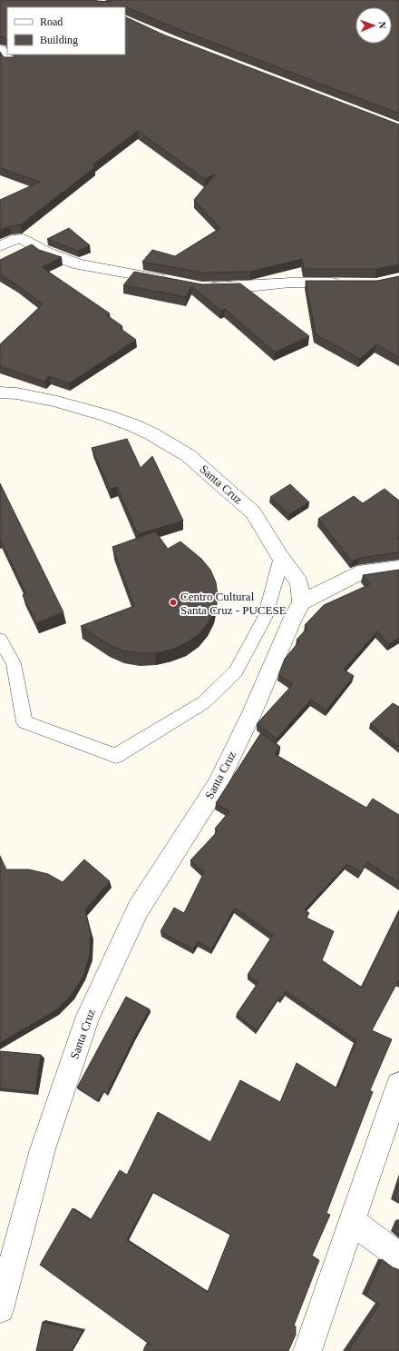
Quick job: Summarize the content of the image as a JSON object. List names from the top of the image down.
{
  "streets": {
    "street": ["Santa Cruz"]
  },
  "places": ["Centro Cultural Santa Cruz - PUCESE"],
  "legend": ["Road", "Building"],
  "north": "right"
}
